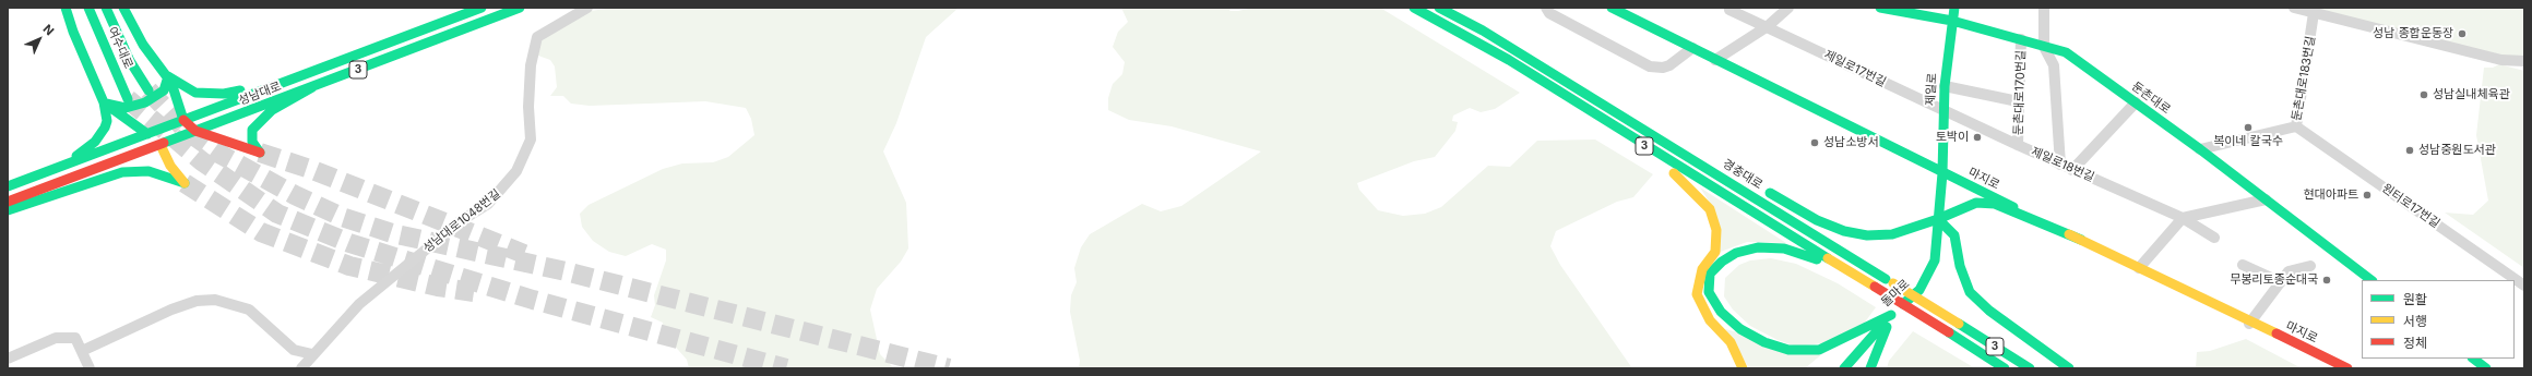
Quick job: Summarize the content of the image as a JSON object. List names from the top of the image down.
{
  "streets": {
    "main road": [
      "여수대로",
      "3",
      "제일로",
      "성남대로",
      "둔촌대로",
      "경충대로",
      "마지로",
      "돌마로"
    ],
    "street": [
      "제일로17번길",
      "둔촌대로183번길",
      "둔촌대로170번길",
      "제일로18번길",
      "원터로17번길",
      "성남대로1048번길"
    ]
  },
  "crossings": [
    ["제일로17번길", "제일로"],
    ["제일로17번길", "제일로18번길"],
    ["둔촌대로183번길", "둔촌대로"],
    ["둔촌대로183번길", "원터로17번길"],
    ["제일로", "둔촌대로"],
    ["제일로", "제일로18번길"],
    ["제일로", "마지로"],
    ["제일로", "돌마로"],
    ["둔촌대로170번길", "둔촌대로"],
    ["둔촌대로170번길", "제일로18번길"],
    ["마지로", "돌마로"]
  ],
  "places": [
    "성남 종합운동장",
    "성남실내체육관",
    "복이네 칼국수",
    "토박이",
    "성남소방서",
    "성남중원도서관",
    "현대아파트",
    "무봉리토종순대국"
  ],
  "legend": ["원활", "서행", "정체"],
  "north": "top right"
}
